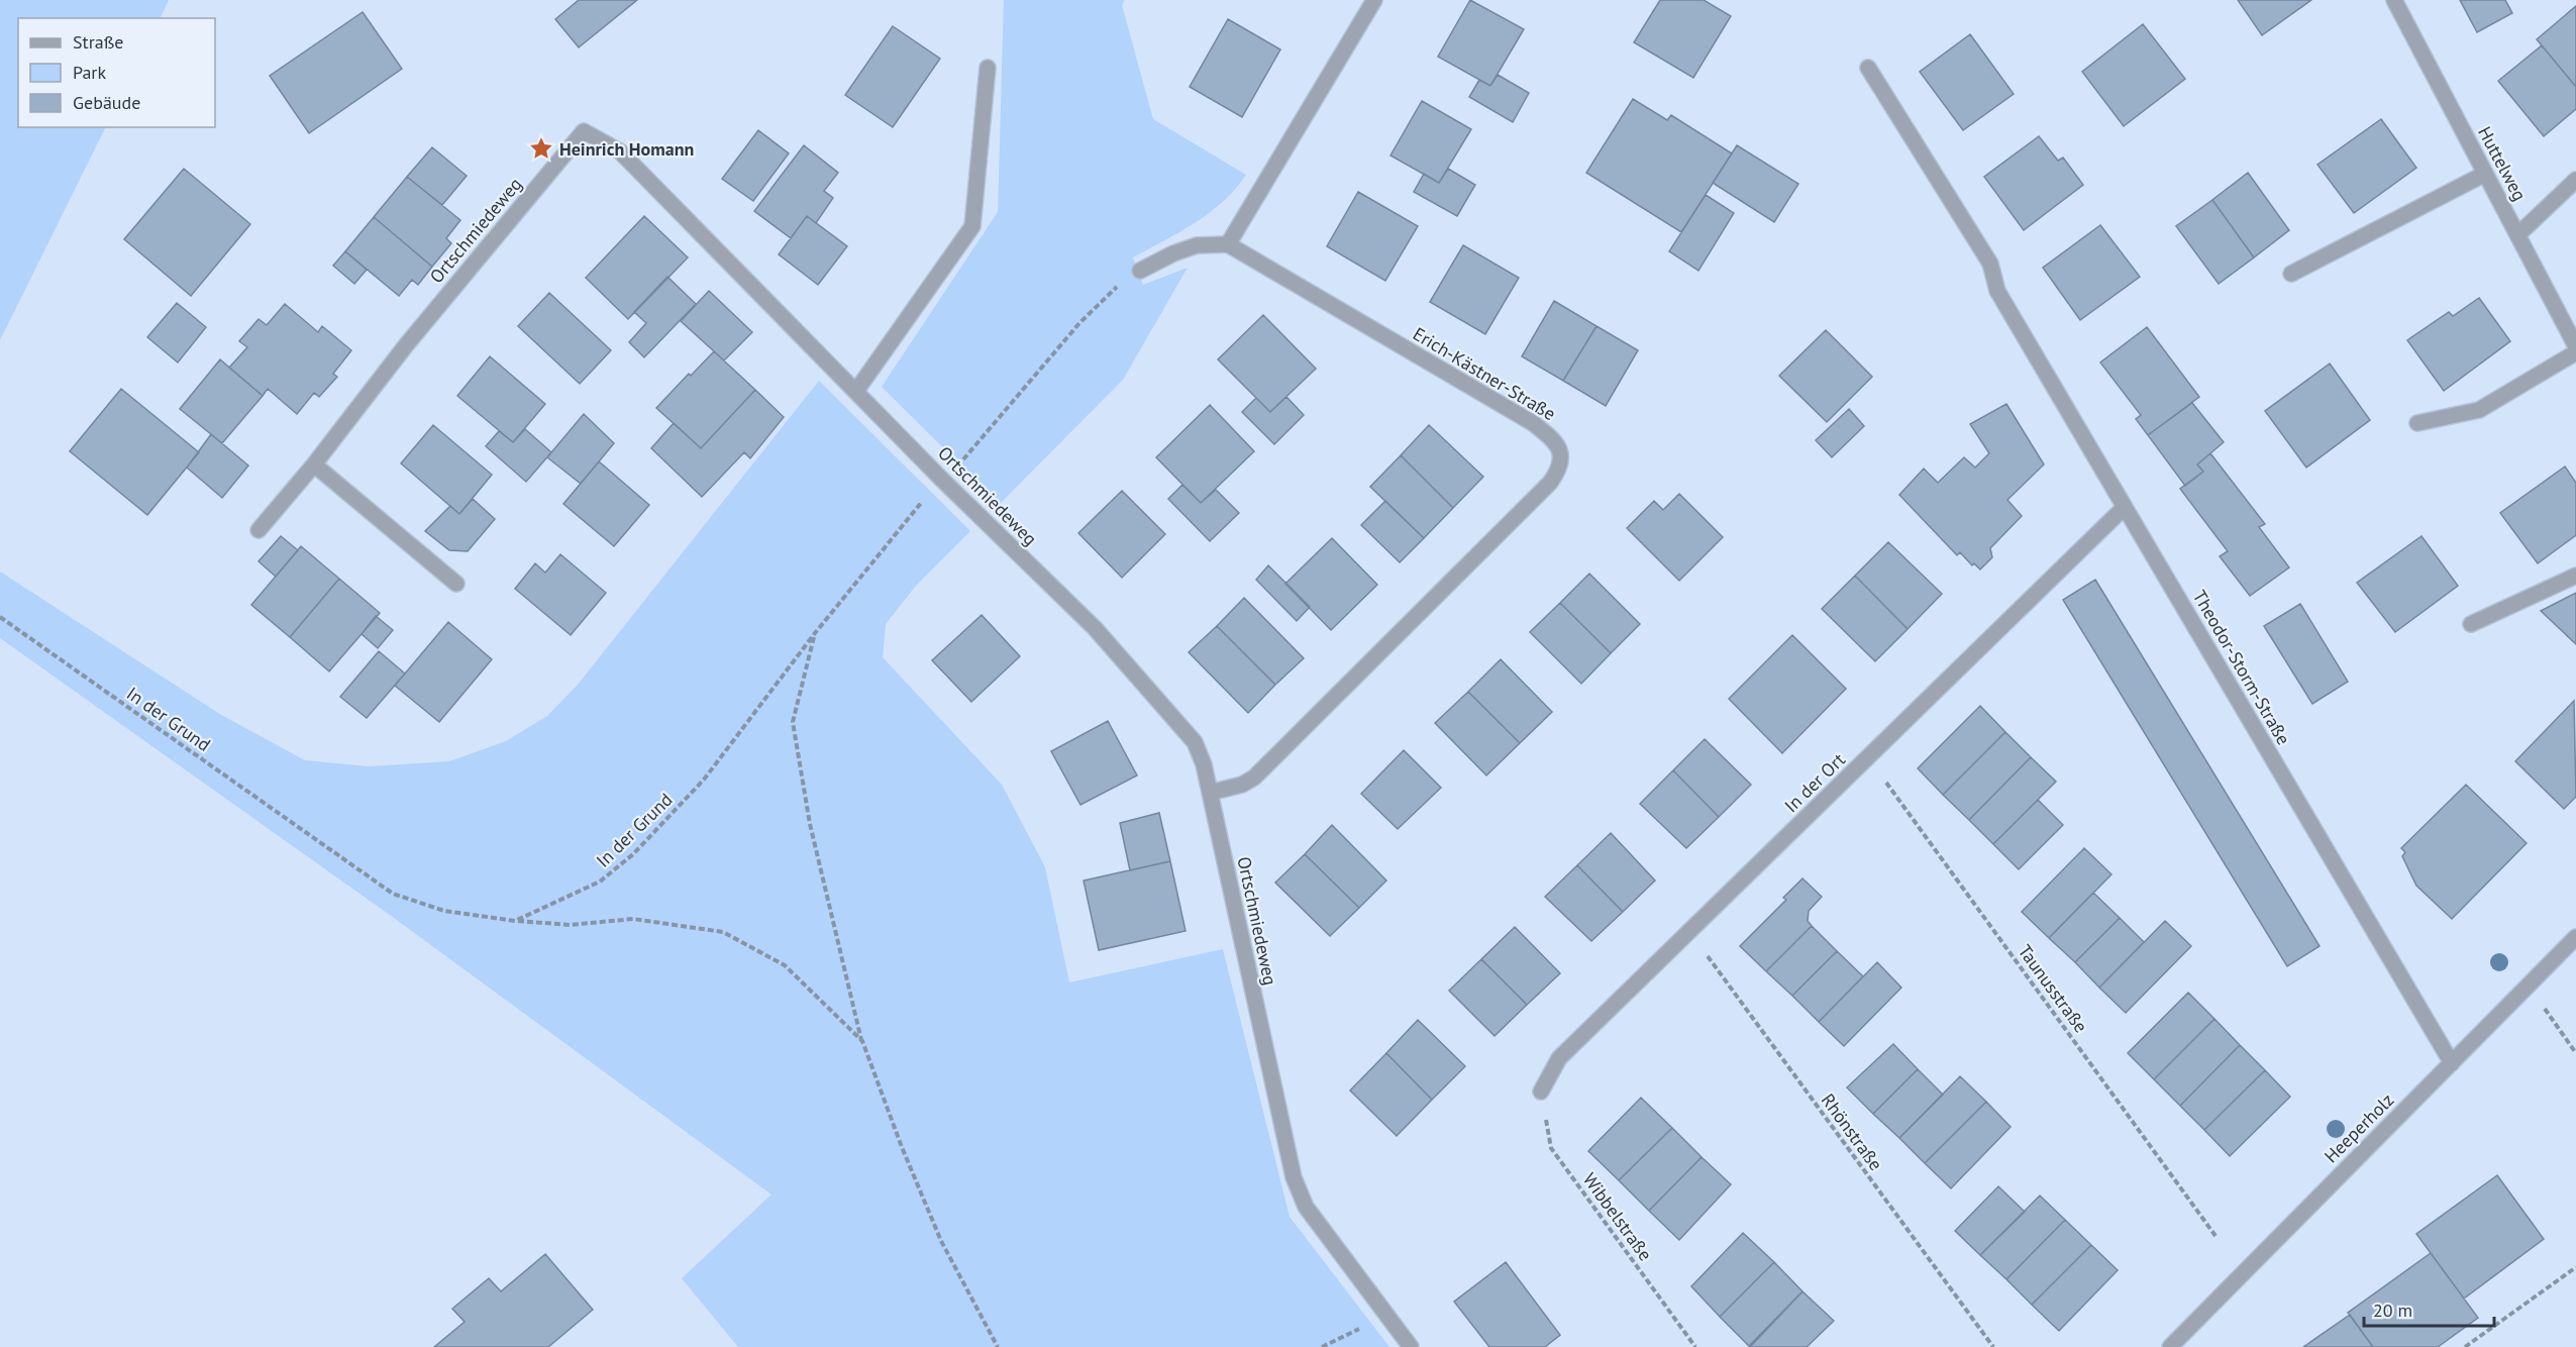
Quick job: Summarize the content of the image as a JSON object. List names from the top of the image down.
{
  "streets": {
    "street": [
      "Huttelweg",
      "Ortschmiedeweg",
      "Erich-Kästner-Straße",
      "Theodor-Storm-Straße",
      "In der Ort",
      "Heeperholz"
    ],
    "path": [
      "In der Grund",
      "Taunusstraße",
      "Rhönstraße",
      "Wibbelstraße"
    ]
  },
  "crossings": [
    ["Ortschmiedeweg", "Erich-Kästner-Straße"],
    ["Ortschmiedeweg", "In der Grund"],
    ["Theodor-Storm-Straße", "In der Ort"],
    ["Theodor-Storm-Straße", "Heeperholz"],
    ["In der Ort", "Taunusstraße"],
    ["In der Ort", "Rhönstraße"],
    ["In der Ort", "Wibbelstraße"]
  ],
  "places": {
    "place": ["Heinrich Homann"]
  },
  "legend": ["Straße", "Park", "Gebäude"],
  "scale_bar": "20 m"
}
